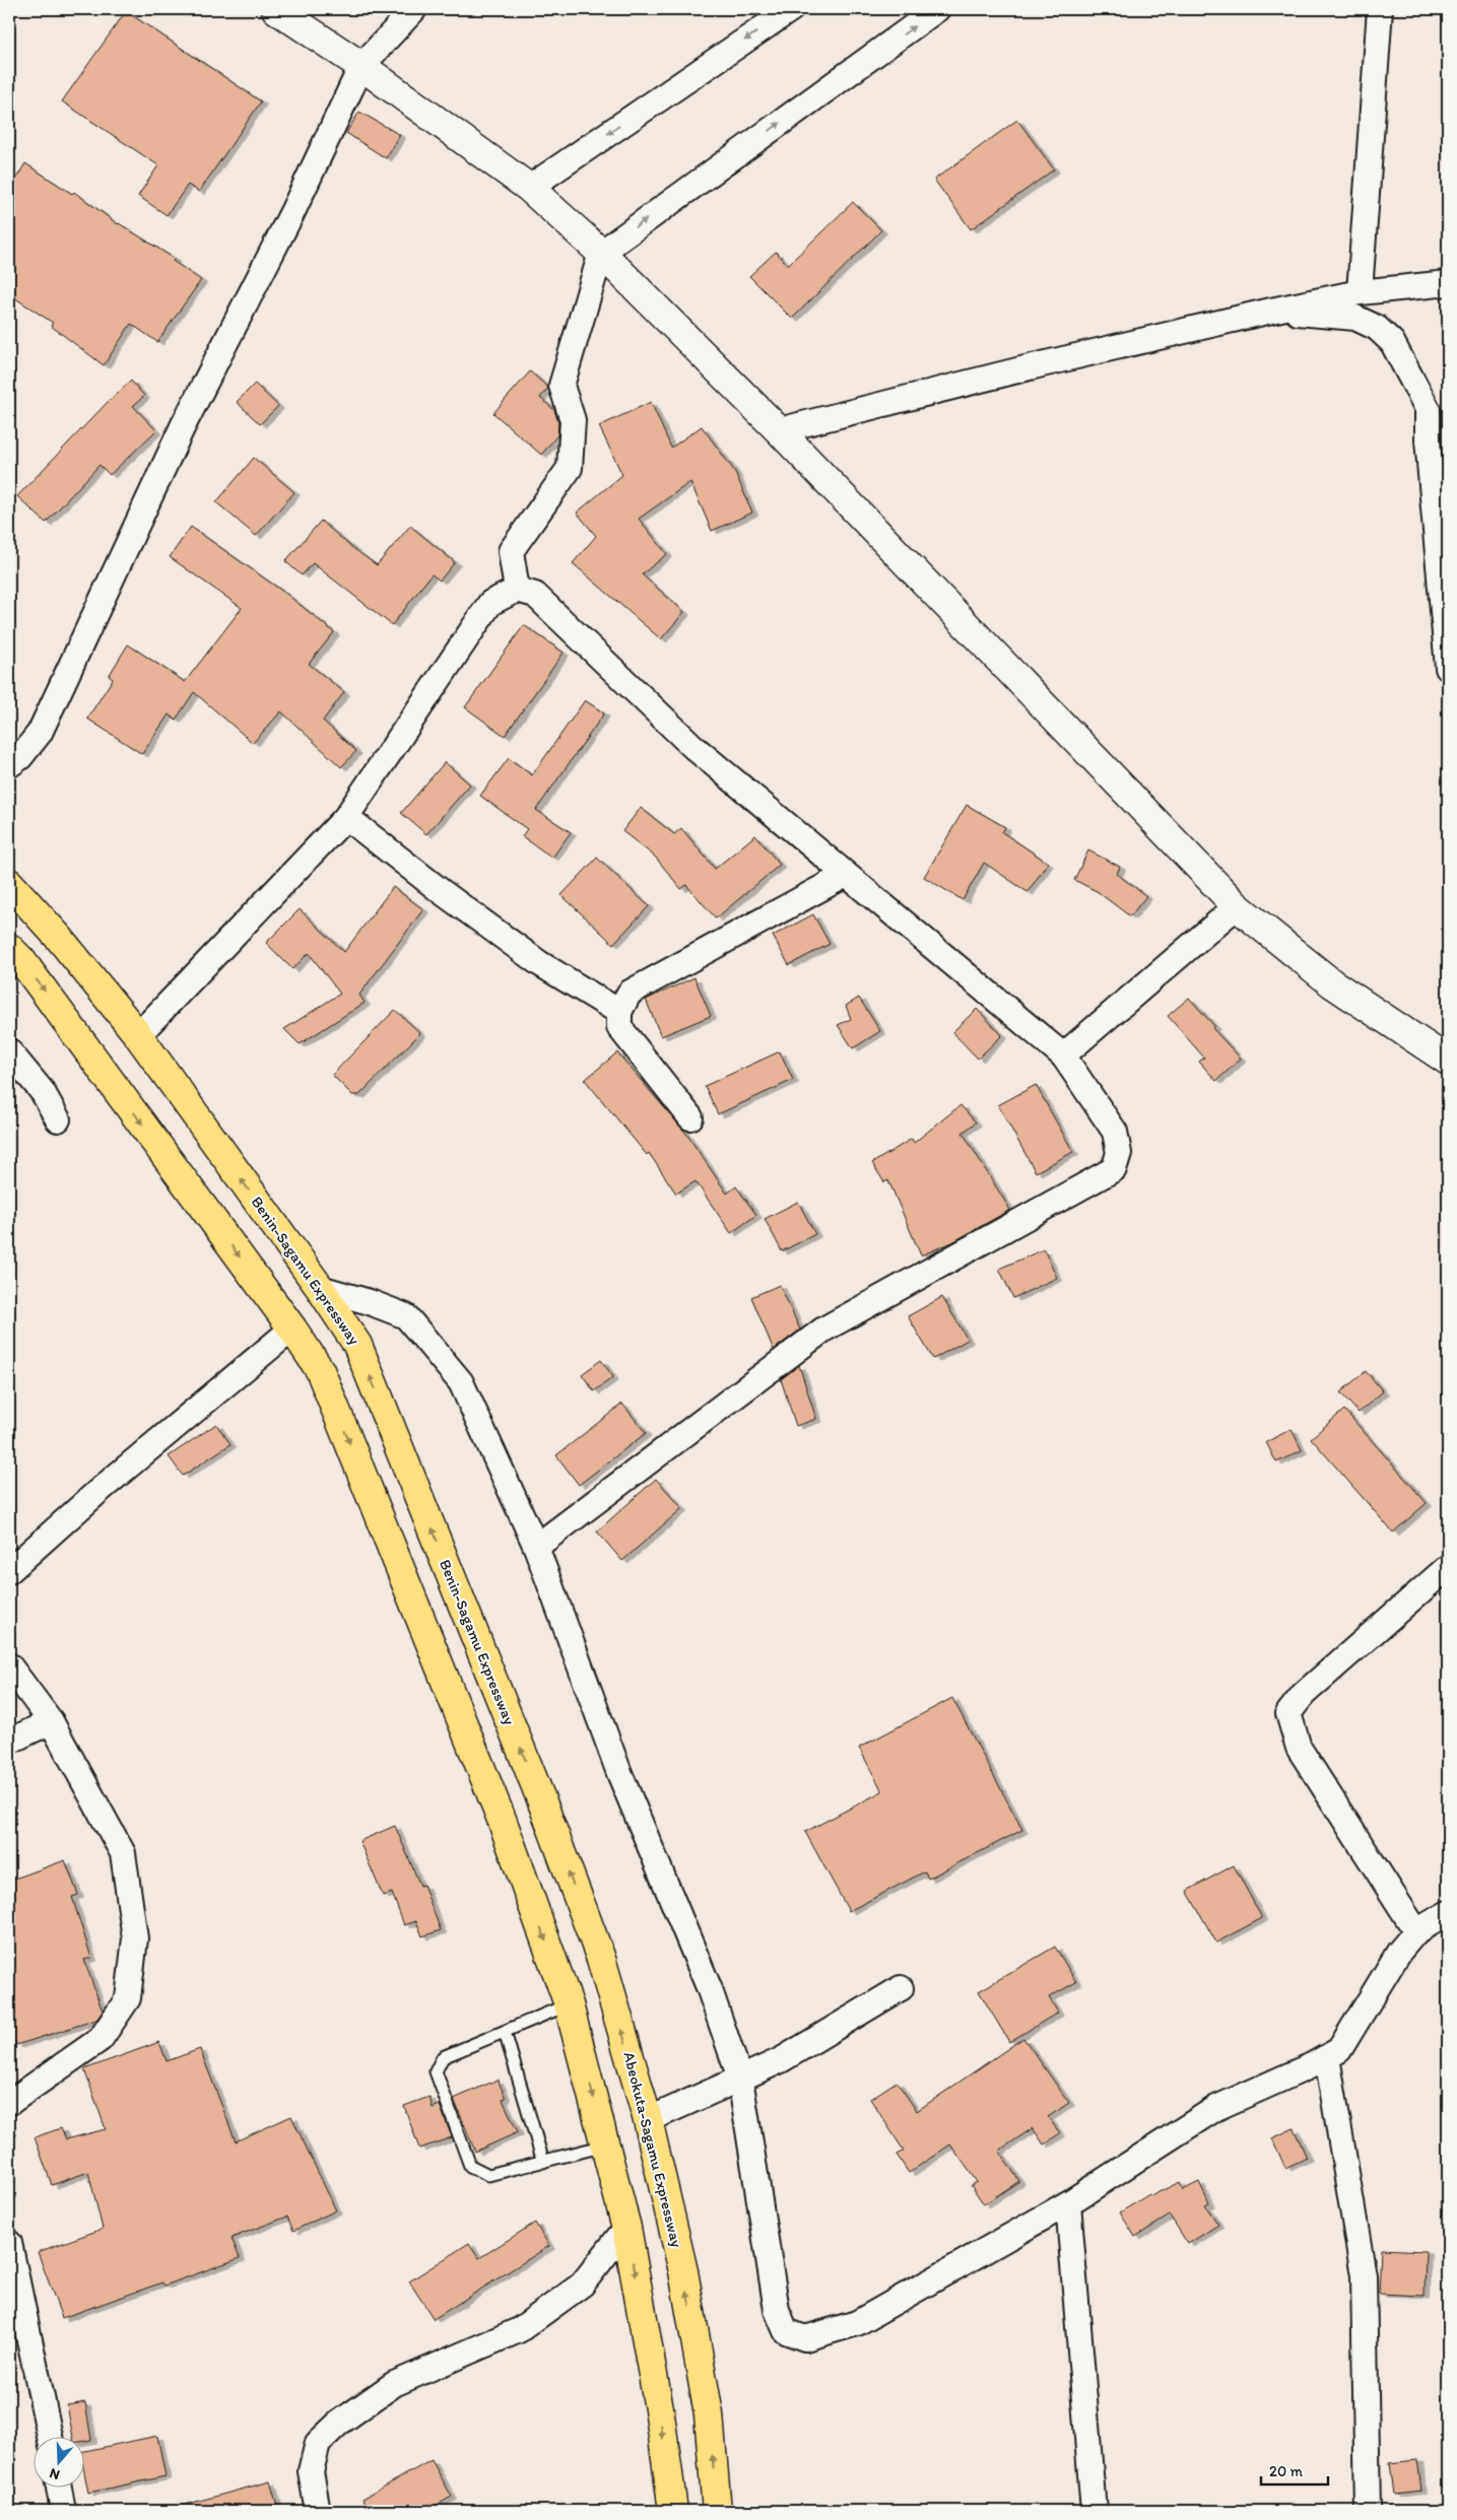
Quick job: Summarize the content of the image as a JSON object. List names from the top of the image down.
{
  "streets": {
    "highway": ["Benin-Sagamu Expressway", "Abeokuta-Sagamu Expressway"]
  },
  "crossings": [
    ["Benin-Sagamu Expressway", "Abeokuta-Sagamu Expressway"]
  ],
  "scale_bar": "20 m",
  "north": "bottom"
}
